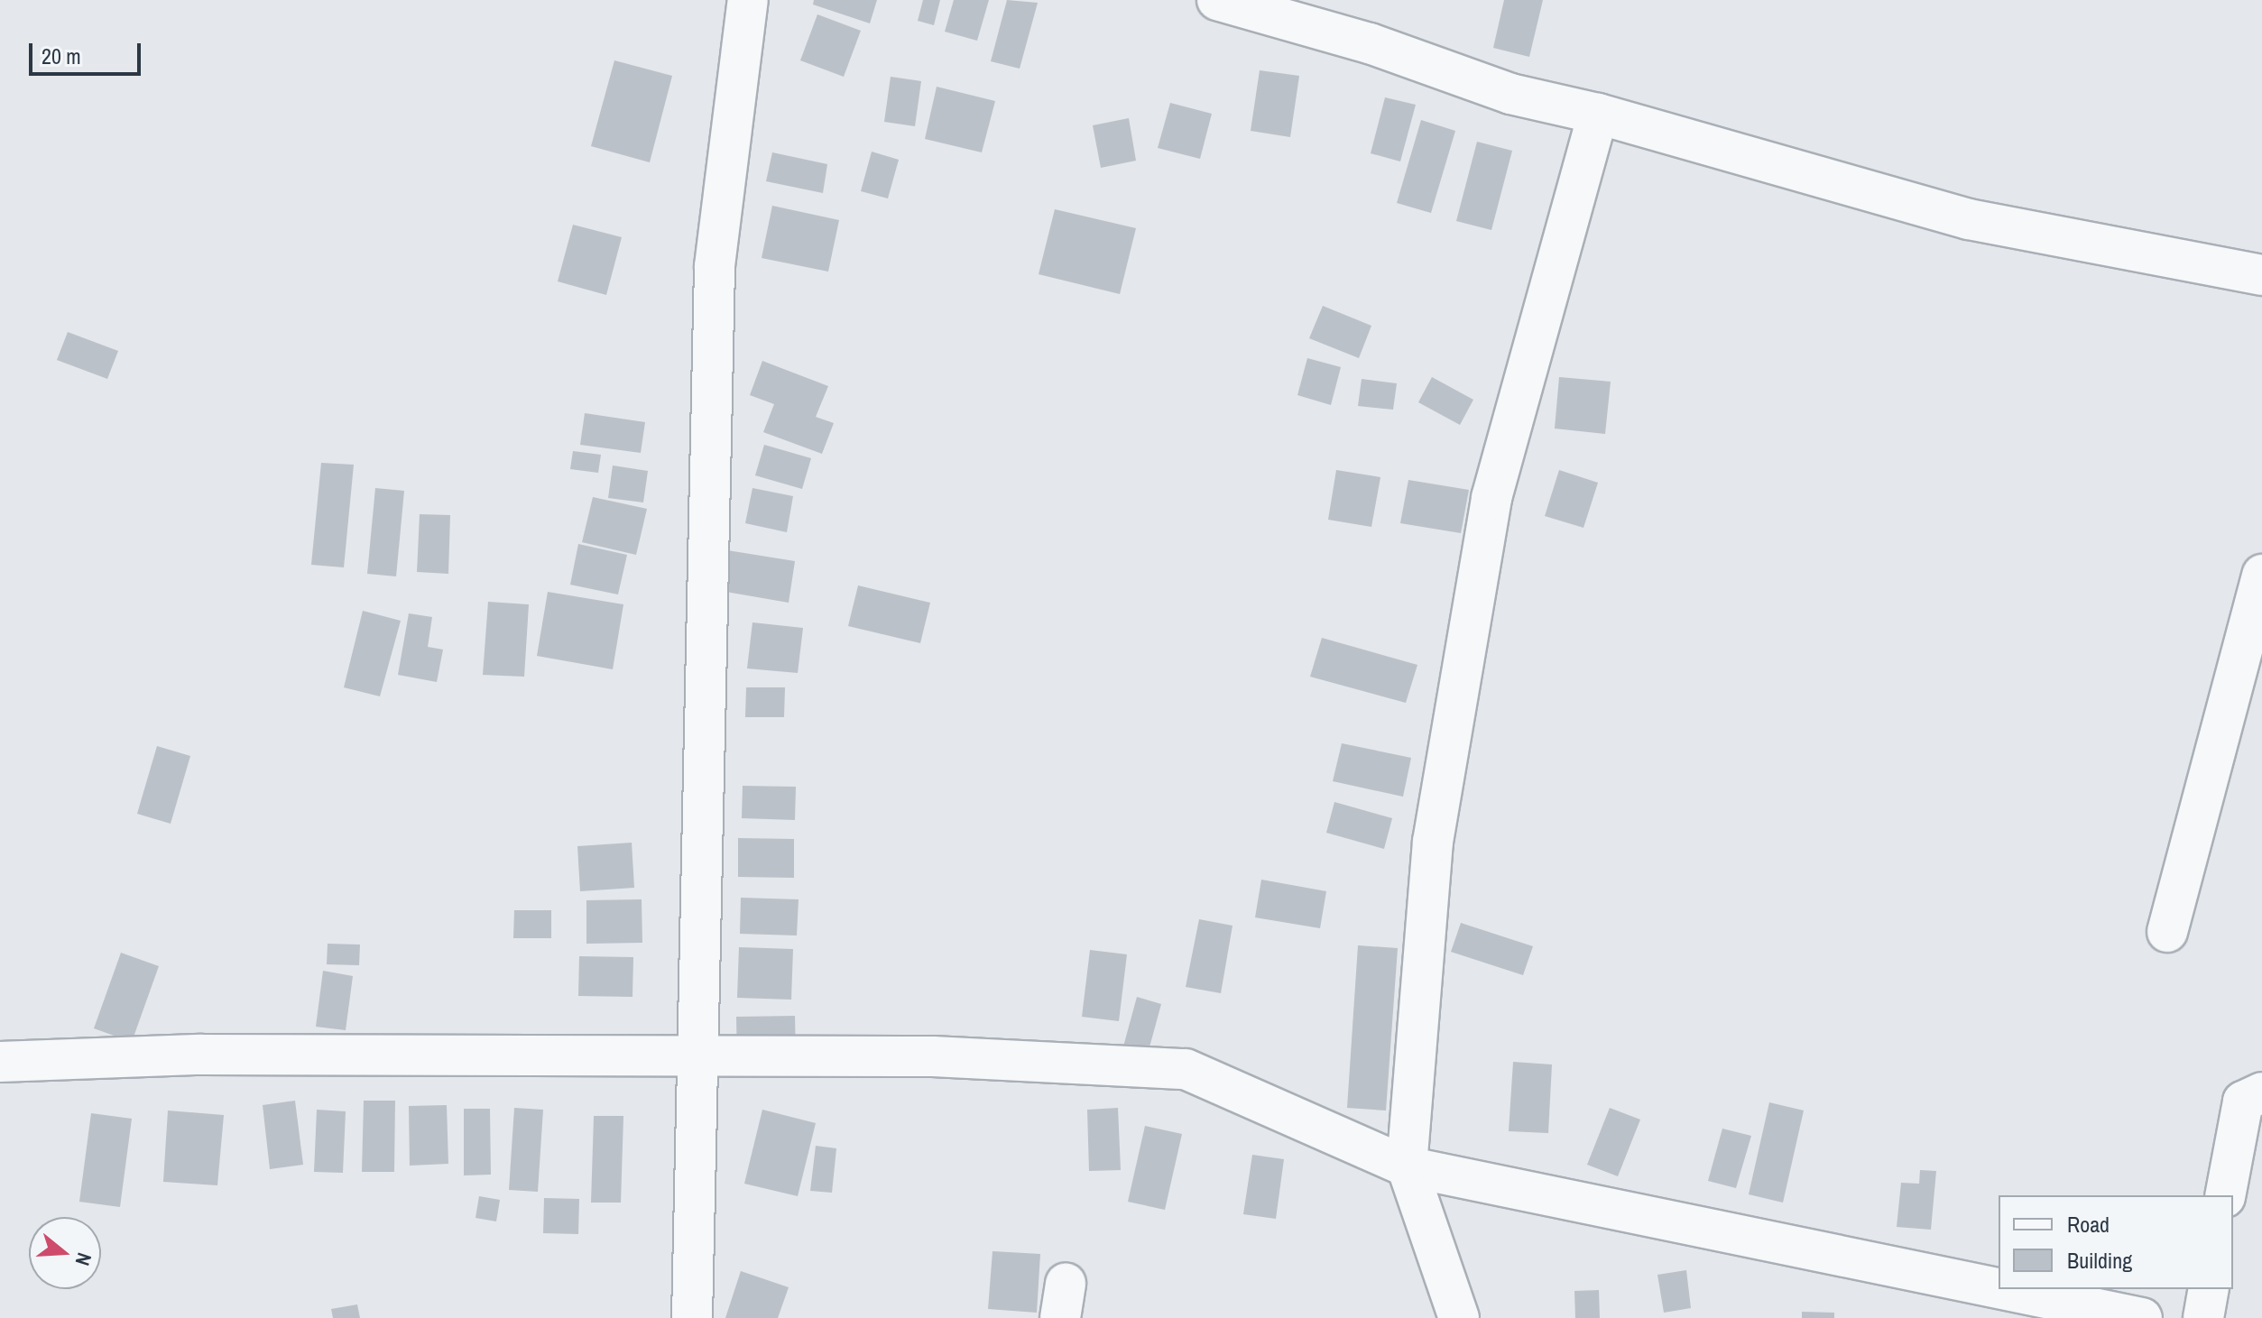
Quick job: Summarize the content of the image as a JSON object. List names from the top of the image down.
{
  "legend": ["Road", "Building"],
  "scale_bar": "20 m",
  "north": "right"
}
